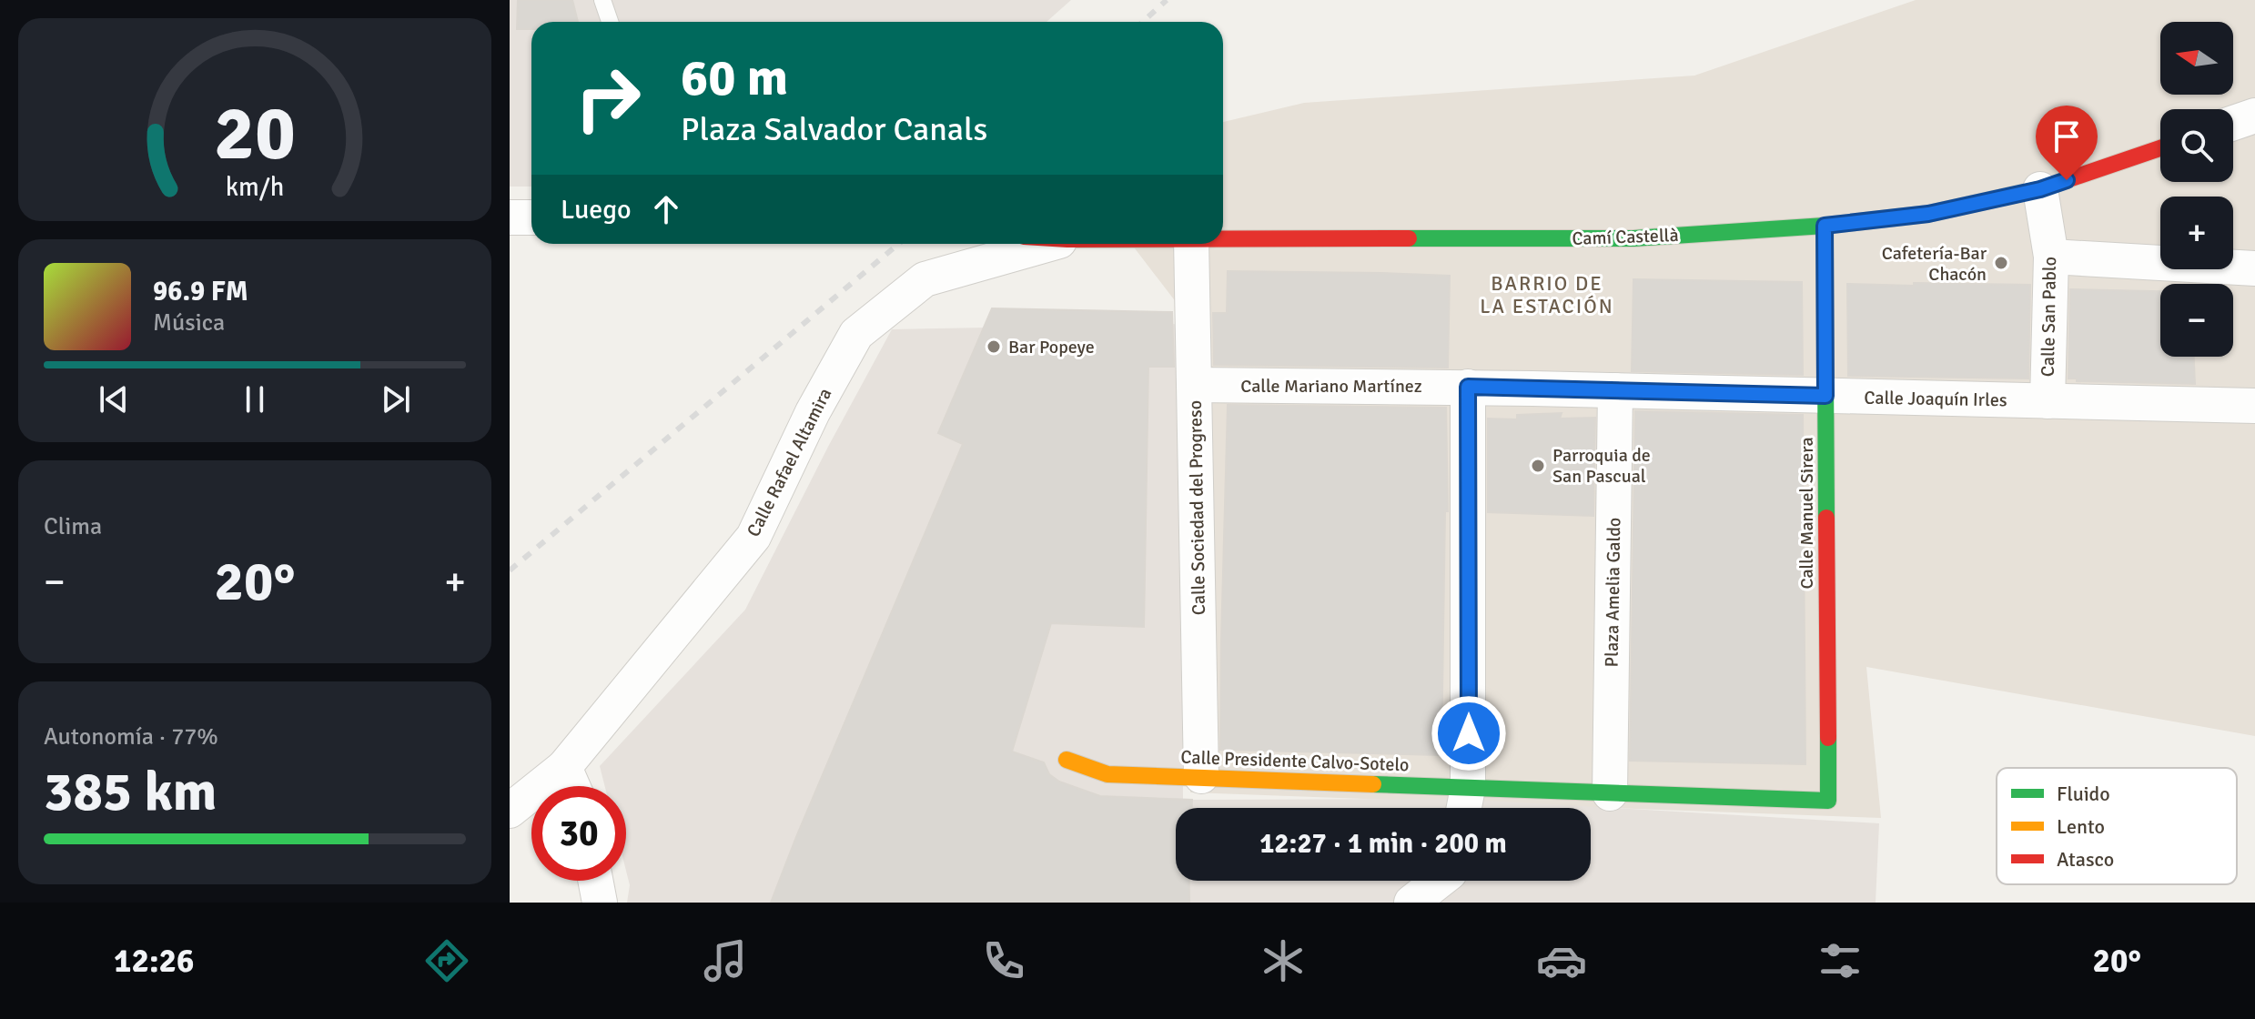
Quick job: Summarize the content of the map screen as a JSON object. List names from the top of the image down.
{
  "streets": {
    "street": [
      "Camí Castellà",
      "Calle San Pablo",
      "Calle Mariano Martínez",
      "Calle Joaquín Irles",
      "Calle Rafael Altamira",
      "Calle Sociedad del Progreso",
      "Calle Manuel Sirera",
      "Plaza Amelia Galdo",
      "Calle Presidente Calvo-Sotelo"
    ]
  },
  "crossings": [
    ["Camí Castellà", "Calle San Pablo"],
    ["Camí Castellà", "Calle Manuel Sirera"],
    ["Calle San Pablo", "Calle Joaquín Irles"],
    ["Calle Mariano Martínez", "Calle Joaquín Irles"],
    ["Calle Mariano Martínez", "Calle Sociedad del Progreso"],
    ["Calle Mariano Martínez", "Plaza Amelia Galdo"],
    ["Calle Joaquín Irles", "Calle Manuel Sirera"],
    ["Calle Joaquín Irles", "Plaza Amelia Galdo"],
    ["Calle Sociedad del Progreso", "Calle Presidente Calvo-Sotelo"],
    ["Calle Manuel Sirera", "Calle Presidente Calvo-Sotelo"],
    ["Plaza Amelia Galdo", "Calle Presidente Calvo-Sotelo"]
  ],
  "districts": ["BARRIO DE LA ESTACIÓN"],
  "places": ["Cafetería-Bar Chacón", "Bar Popeye", "Parroquia de San Pascual"],
  "legend": ["Fluido", "Lento", "Atasco"],
  "north": "left",
  "page": {
    "map_buttons": ["+", "−"],
    "turn": ["60 m", "Plaza Salvador Canals"],
    "then": "Luego",
    "song": ["96.9 FM", "Música"],
    "tile": [
      "Clima",
      ["Autonomía · 77%", "385 km"]
    ],
    "heat": ["−", "20°", "+"],
    "limit": "30",
    "trip": "12:27 · 1 min · 200 m",
    "tabs": ["12:26", "20°"],
    "gauge": ["20", "km/h"]
  }
}
